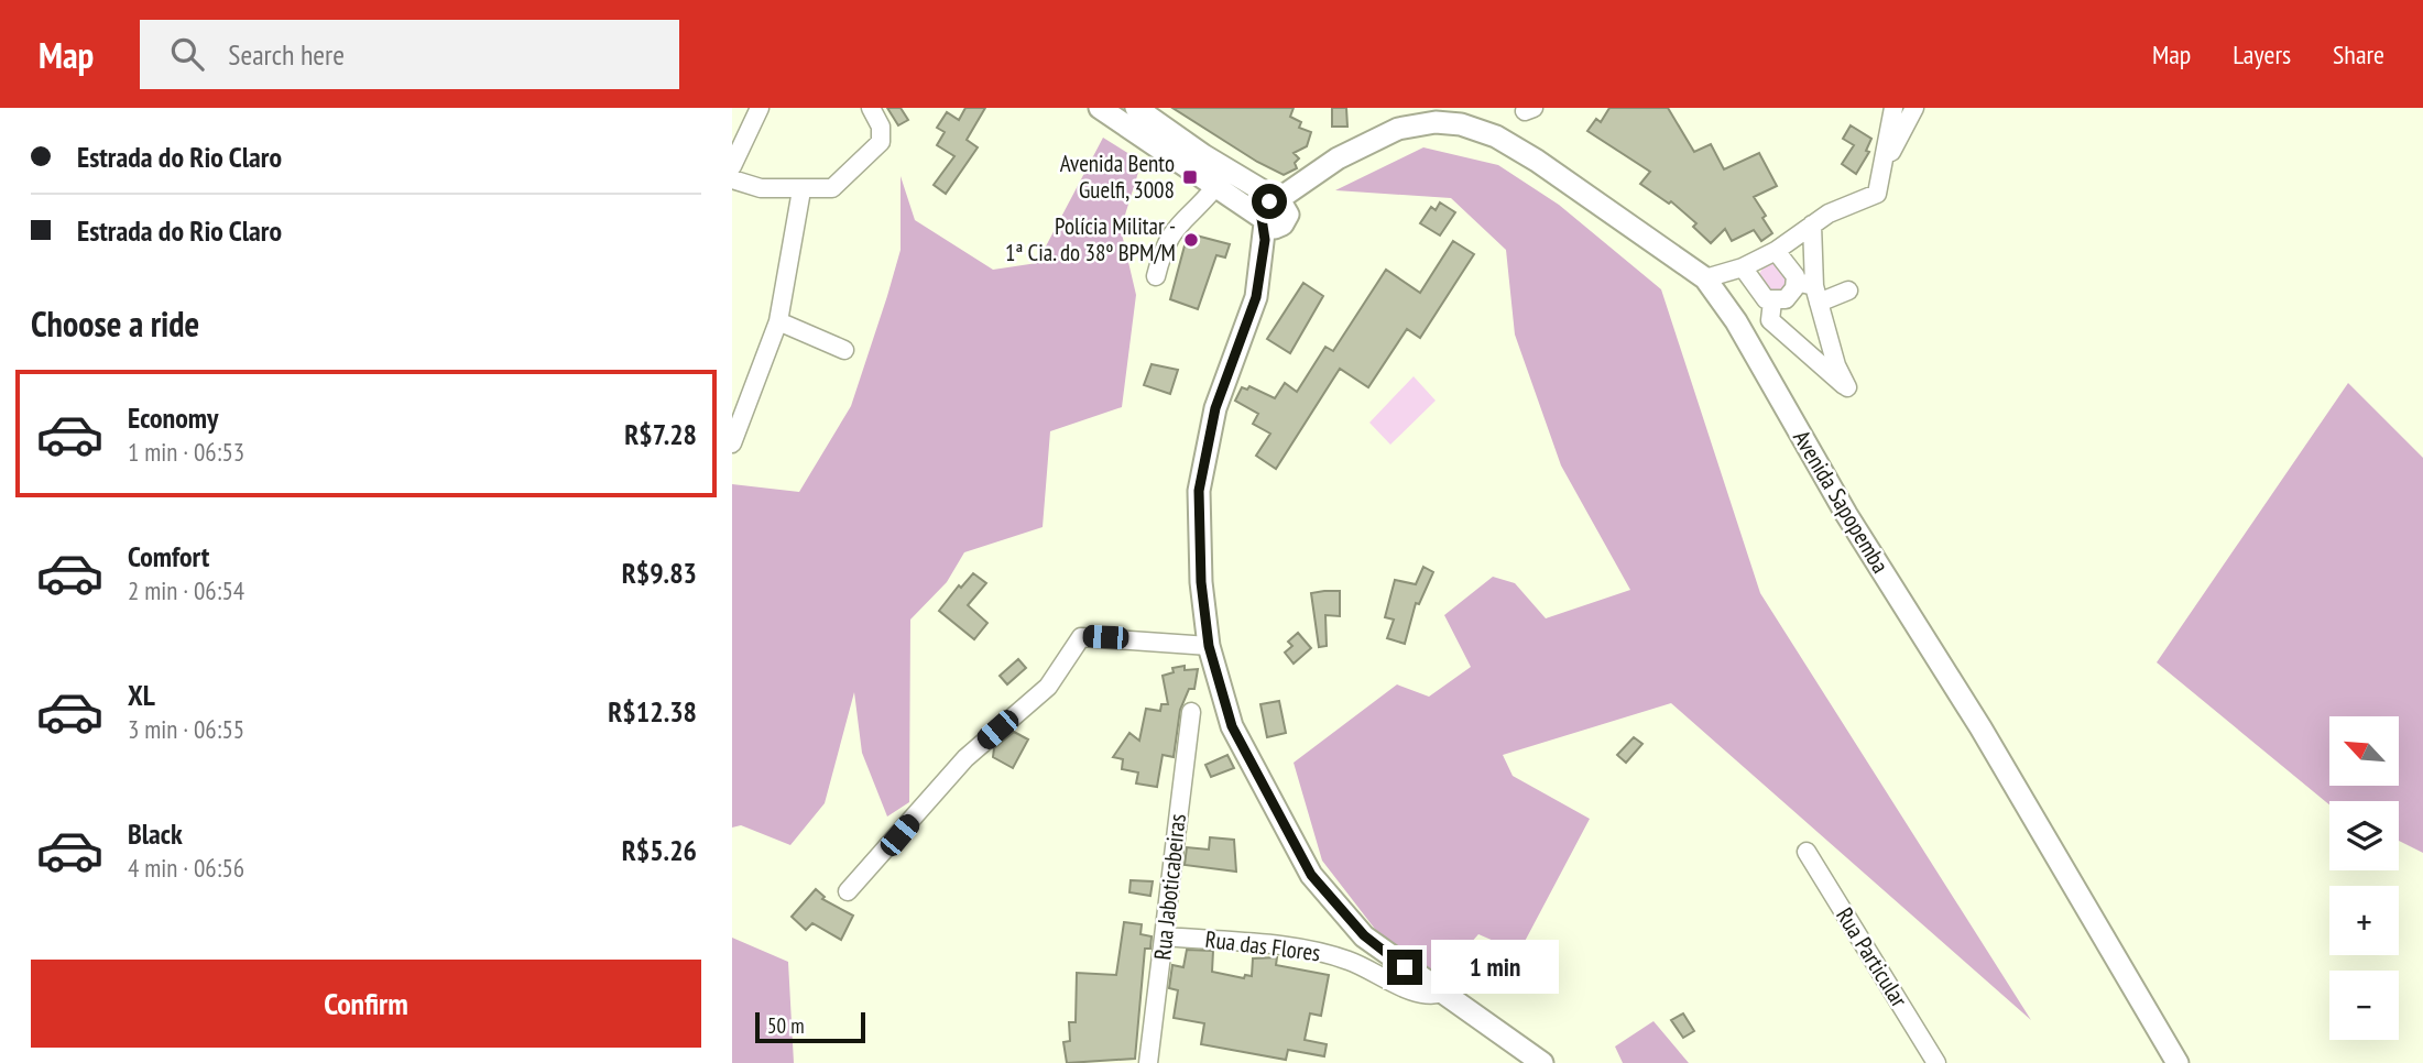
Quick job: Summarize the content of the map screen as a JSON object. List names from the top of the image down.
{
  "streets": {
    "main road": ["Avenida Sapopemba"],
    "street": ["Rua Jaboticabeiras", "Rua das Flores", "Rua Particular"]
  },
  "crossings": [
    ["Rua Jaboticabeiras", "Rua das Flores"]
  ],
  "places": {
    "transit": ["Avenida Bento Guelfi, 3008"],
    "other": ["Polícia Militar - 1ª Cia. do 38º BPM/M"]
  },
  "scale_bar": "50 m",
  "north": "top left",
  "page": {
    "header": "Map",
    "search": "Search here",
    "nav": ["Map", "Layers", "Share"],
    "banner": ["Estrada do Rio Claro", "Estrada do Rio Claro"],
    "heading": "Choose a ride",
    "list": [
      {
        "name": "Economy",
        "note": "1 min · 06:53",
        "value": "R$7.28"
      },
      {
        "name": "Comfort",
        "note": "2 min · 06:54",
        "value": "R$9.83"
      },
      {
        "name": "XL",
        "note": "3 min · 06:55",
        "value": "R$12.38"
      },
      {
        "name": "Black",
        "note": "4 min · 06:56",
        "value": "R$5.26"
      }
    ],
    "map_buttons": ["+", "−"],
    "bubble": "1 min",
    "buttons": "Confirm",
    "scale": "50 m"
  }
}
